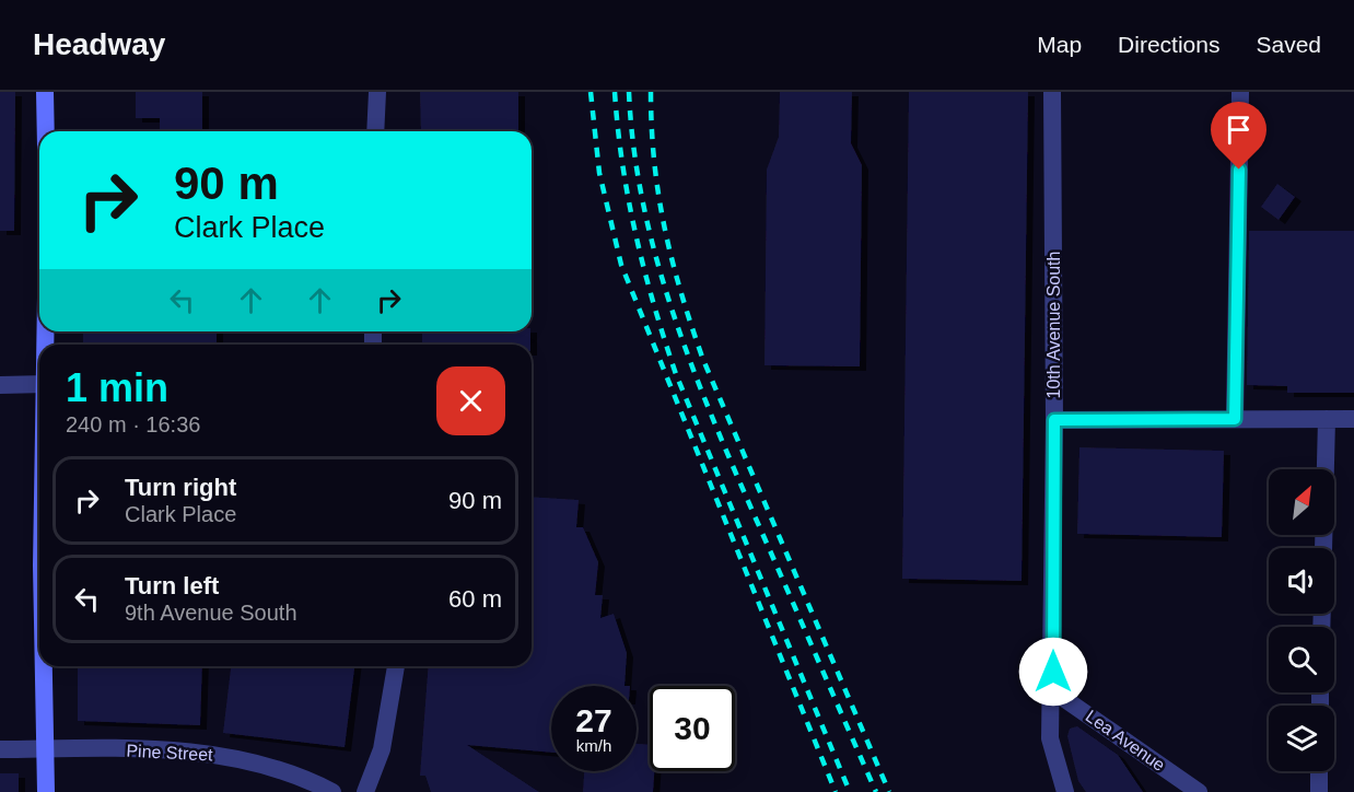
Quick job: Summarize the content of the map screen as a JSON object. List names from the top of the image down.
{
  "streets": {
    "street": ["10th Avenue South", "Lea Avenue", "Pine Street"]
  },
  "crossings": [
    ["10th Avenue South", "Lea Avenue"]
  ],
  "north": "top right",
  "page": {
    "header": "Headway",
    "nav": ["Map", "Directions", "Saved"],
    "turn": ["90 m", "Clark Place"],
    "heading": ["1 min", "240 m · 16:36"],
    "list": [
      {
        "name": "Turn right",
        "note": "Clark Place",
        "value": "90 m"
      },
      {
        "name": "Turn left",
        "note": "9th Avenue South",
        "value": "60 m"
      }
    ],
    "speed": "27 km/h",
    "limit": "30"
  }
}
